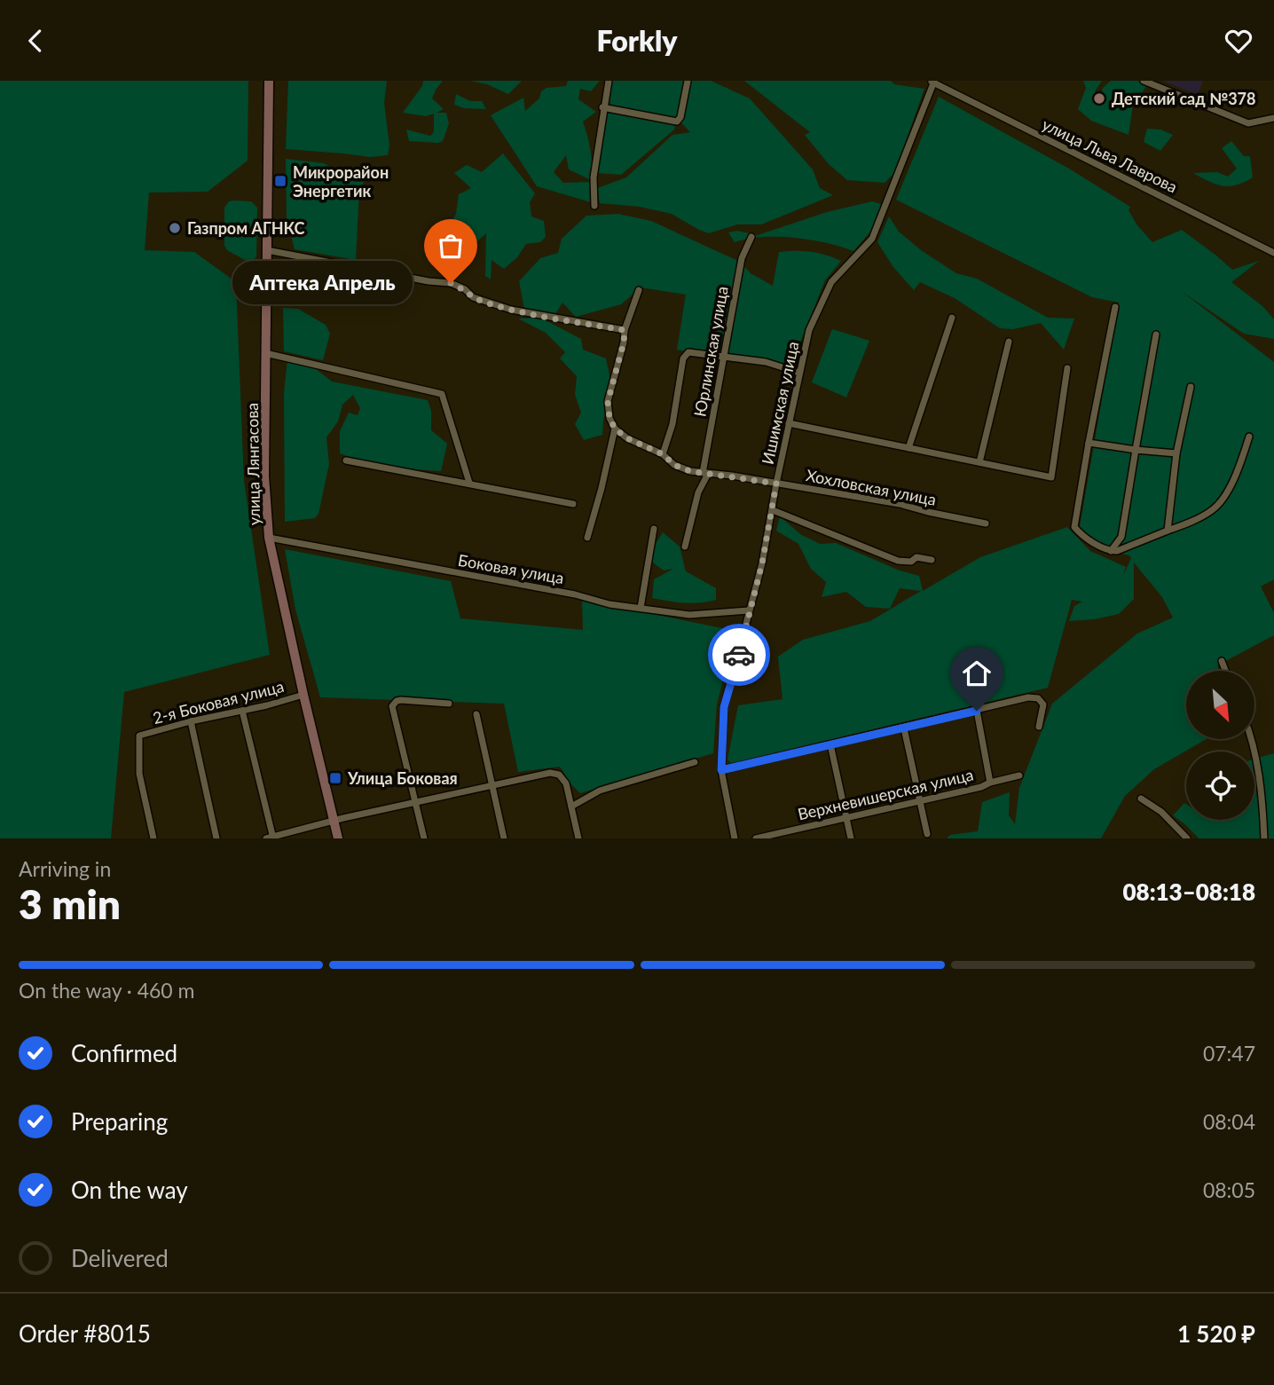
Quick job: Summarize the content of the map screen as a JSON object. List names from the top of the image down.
{
  "streets": {
    "main road": ["улица Лянгасова"],
    "street": [
      "улица Льва Лаврова",
      "Юрлинская улица",
      "Ишимская улица",
      "Хохловская улица",
      "Боковая улица",
      "2-я Боковая улица",
      "Верхневишерская улица"
    ]
  },
  "crossings": [
    ["улица Льва Лаврова", "Ишимская улица"],
    ["Юрлинская улица", "Хохловская улица"],
    ["Ишимская улица", "Хохловская улица"],
    ["Ишимская улица", "Боковая улица"],
    ["улица Лянгасова", "Боковая улица"],
    ["улица Лянгасова", "2-я Боковая улица"]
  ],
  "places": {
    "other": ["Детский сад №378", "Газпром АГНКС", "Аптека Апрель"],
    "transit": ["Микрорайон Энергетик", "Улица Боковая"]
  },
  "north": "bottom right",
  "page": {
    "header": "Forkly",
    "bubble": "Аптека Апрель",
    "heading": ["3 min", "Arriving in", "08:13–08:18"],
    "panel": ["Order #8015", "1 520 ₽"],
    "bar": "On the way · 460 m",
    "list": [
      ["Confirmed", "07:47"],
      ["Preparing", "08:04"],
      ["On the way", "08:05"],
      "Delivered"
    ]
  }
}
